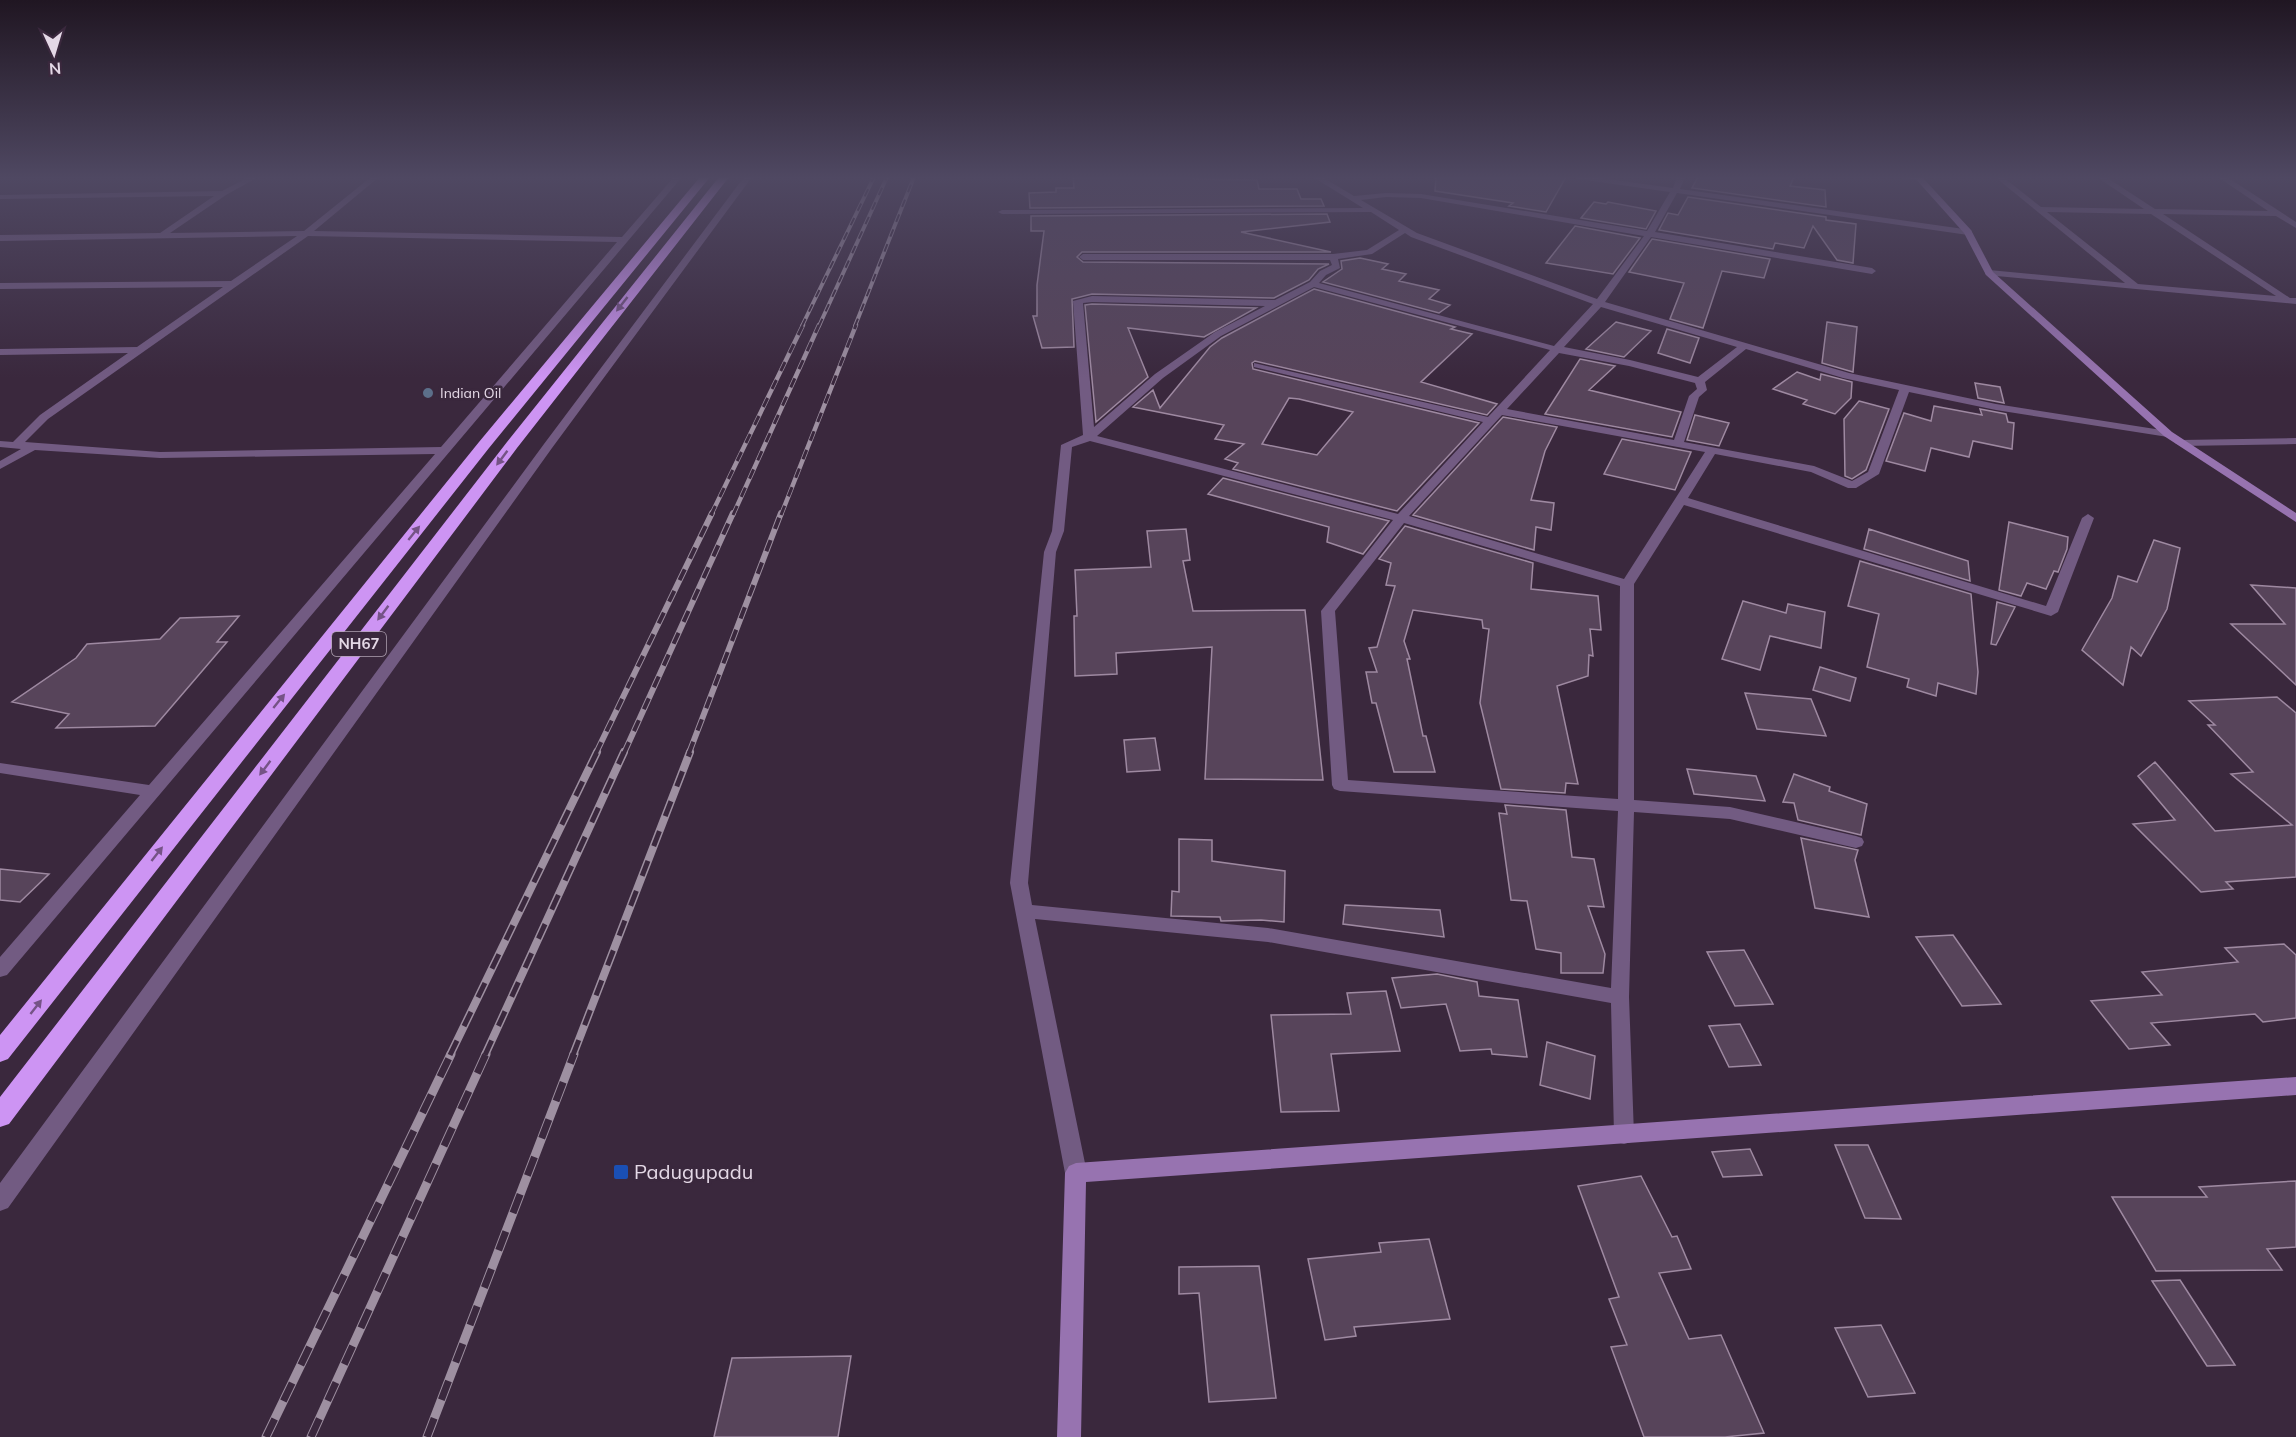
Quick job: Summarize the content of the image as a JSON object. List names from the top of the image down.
{
  "streets": {
    "highway": ["NH67"]
  },
  "places": {
    "other": ["Indian Oil"],
    "transit": ["Padugupadu"]
  },
  "north": "bottom"
}
